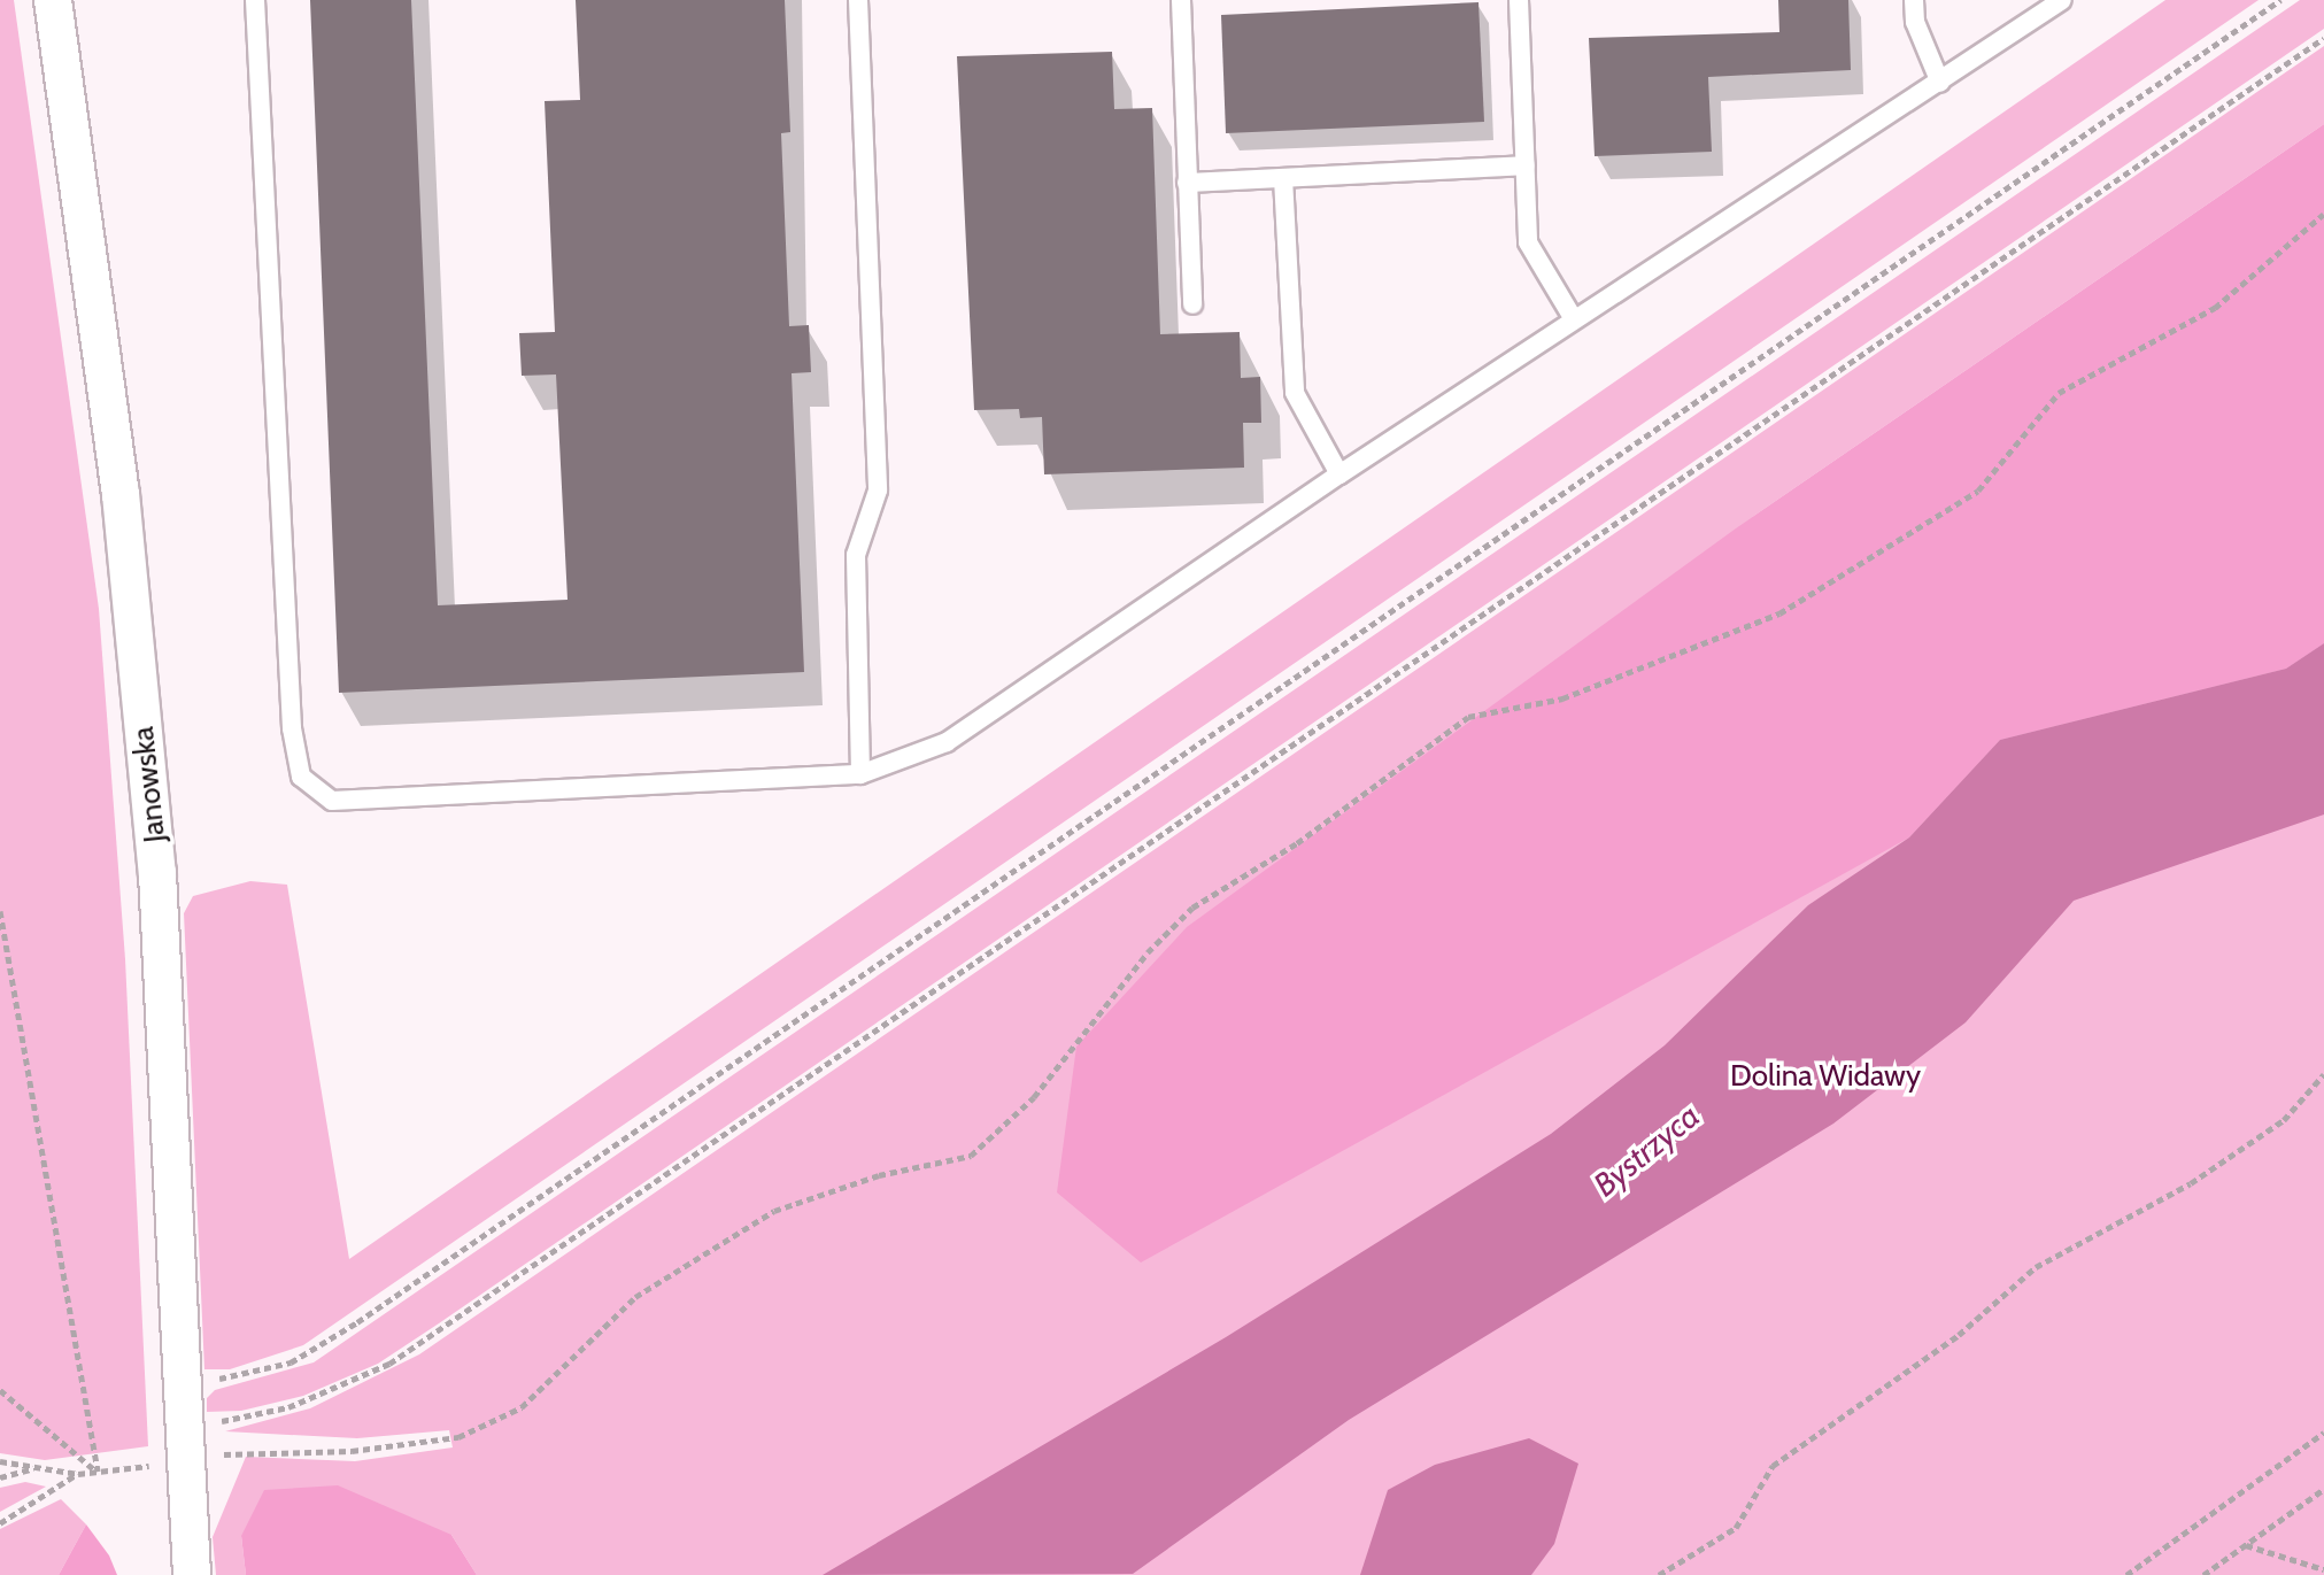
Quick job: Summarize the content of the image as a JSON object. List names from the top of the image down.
{
  "streets": {
    "street": ["Janowska"]
  },
  "water": ["Bystrzyca"],
  "parks": ["Dolina Widawy"]
}
